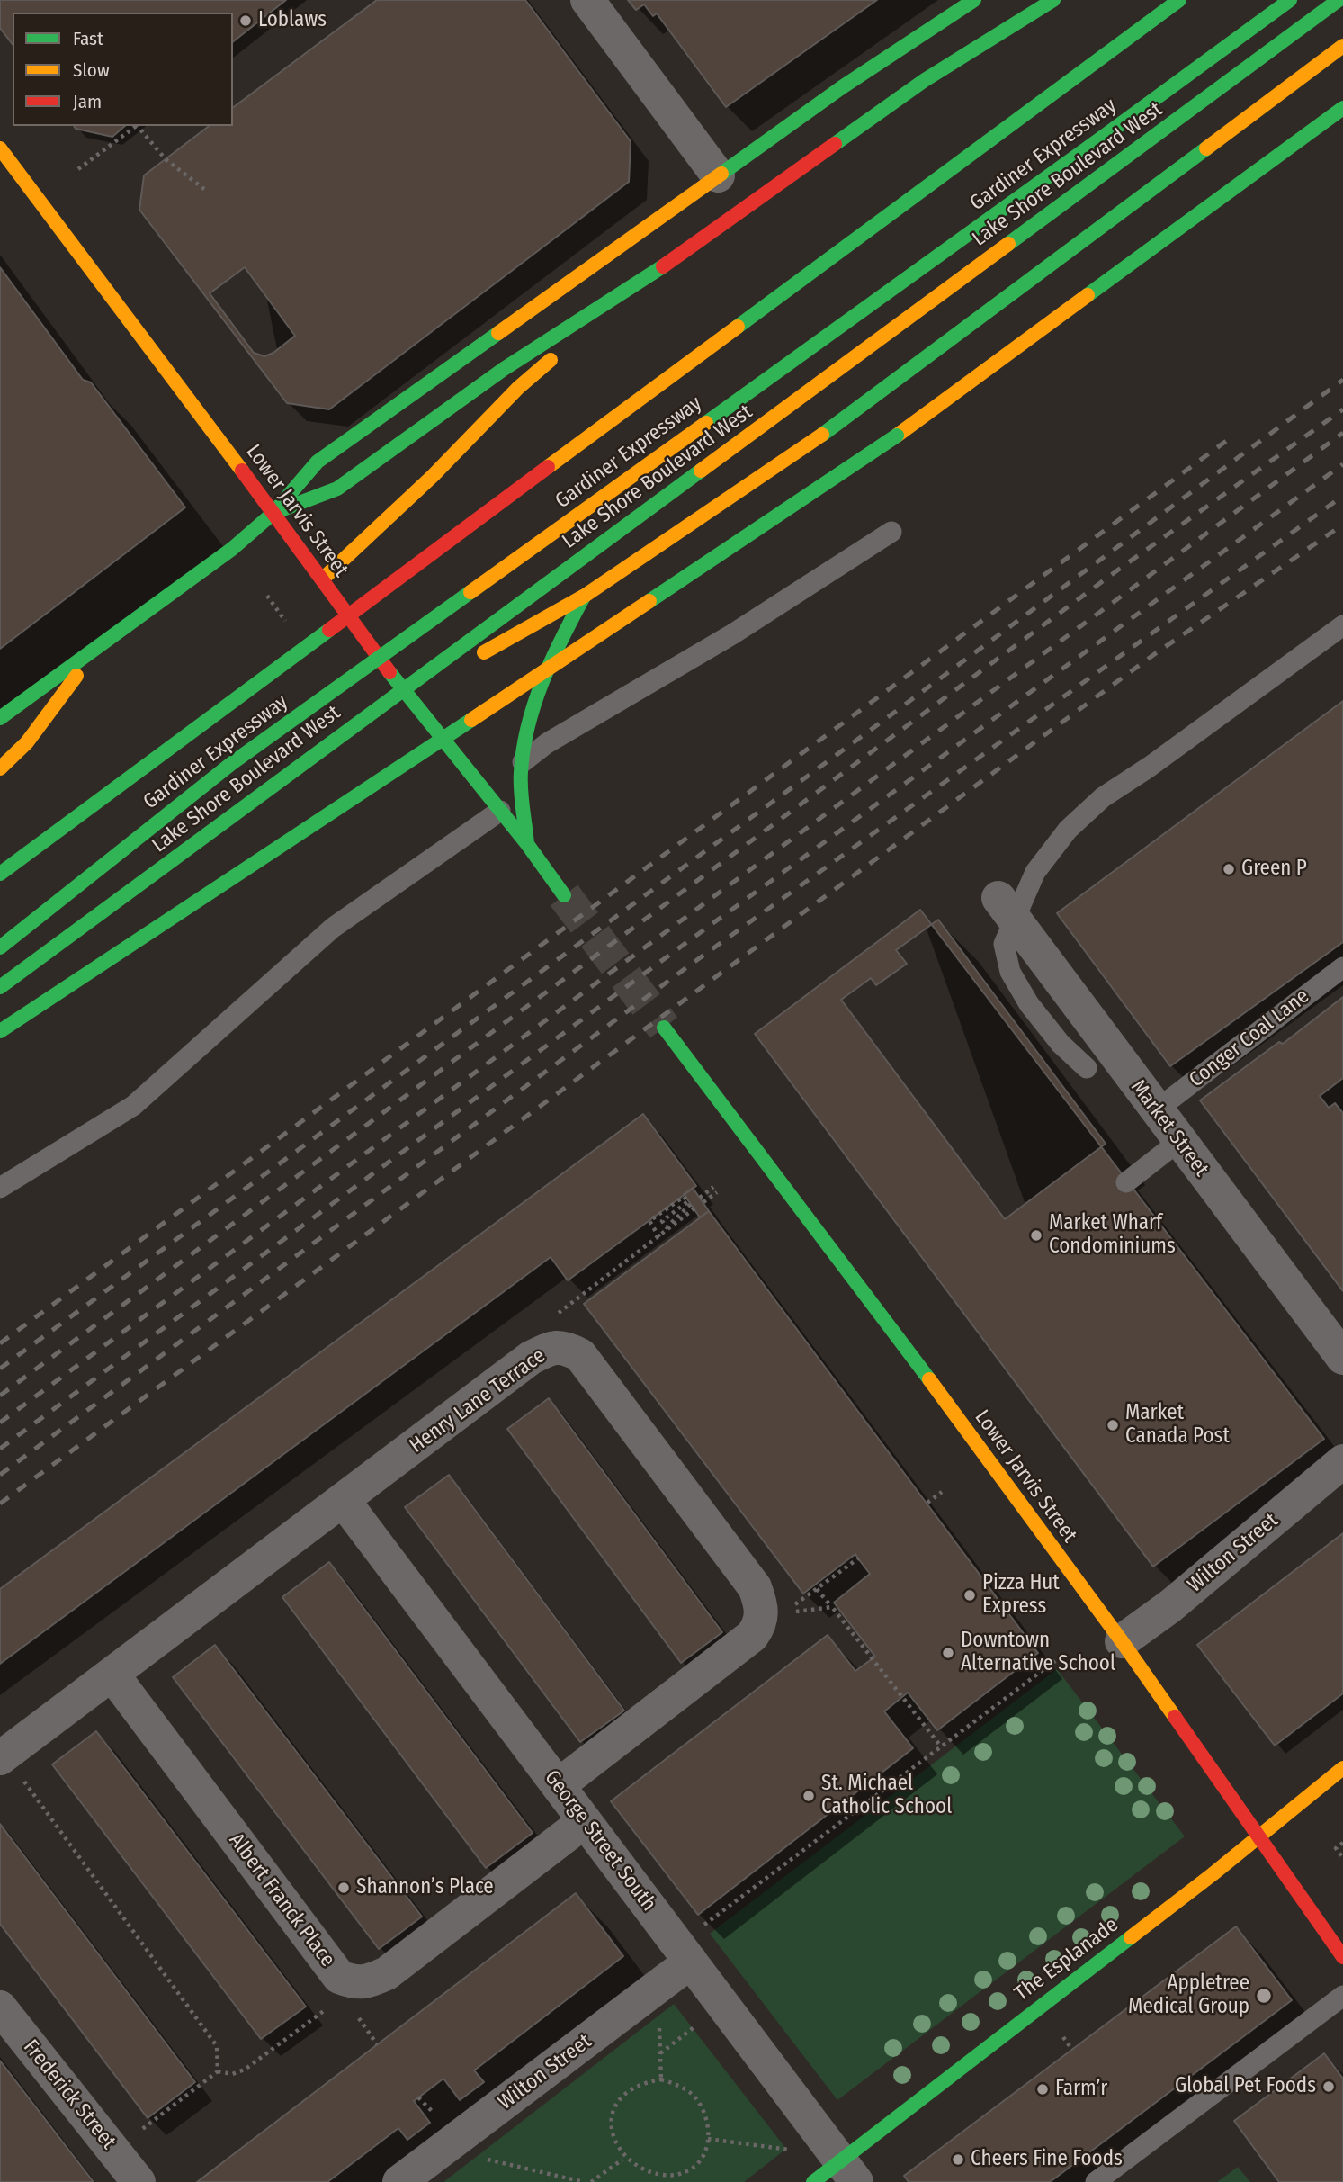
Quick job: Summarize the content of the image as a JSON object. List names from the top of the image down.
{
  "streets": {
    "main road": [
      "Gardiner Expressway",
      "Lake Shore Boulevard West",
      "Lower Jarvis Street",
      "The Esplanade"
    ],
    "street": [
      "Market Street",
      "Henry Lane Terrace",
      "Wilton Street",
      "George Street South",
      "Albert Franck Place",
      "Frederick Street"
    ],
    "lane": ["Conger Coal Lane"]
  },
  "crossings": [
    ["Lake Shore Boulevard West", "Lower Jarvis Street"],
    ["Lower Jarvis Street", "Wilton Street"],
    ["Lower Jarvis Street", "The Esplanade"],
    ["Conger Coal Lane", "Market Street"],
    ["Henry Lane Terrace", "George Street South"],
    ["Henry Lane Terrace", "Albert Franck Place"],
    ["Wilton Street", "George Street South"],
    ["George Street South", "Albert Franck Place"],
    ["George Street South", "The Esplanade"]
  ],
  "places": [
    "Loblaws",
    "Green P",
    "Market Wharf Condominiums",
    "Market Canada Post",
    "Pizza Hut Express",
    "Downtown Alternative School",
    "St. Michael Catholic School",
    "Shannon’s Place",
    "Appletree Medical Group",
    "Global Pet Foods",
    "Farm’r",
    "Cheers Fine Foods"
  ],
  "legend": ["Fast", "Slow", "Jam"]
}
